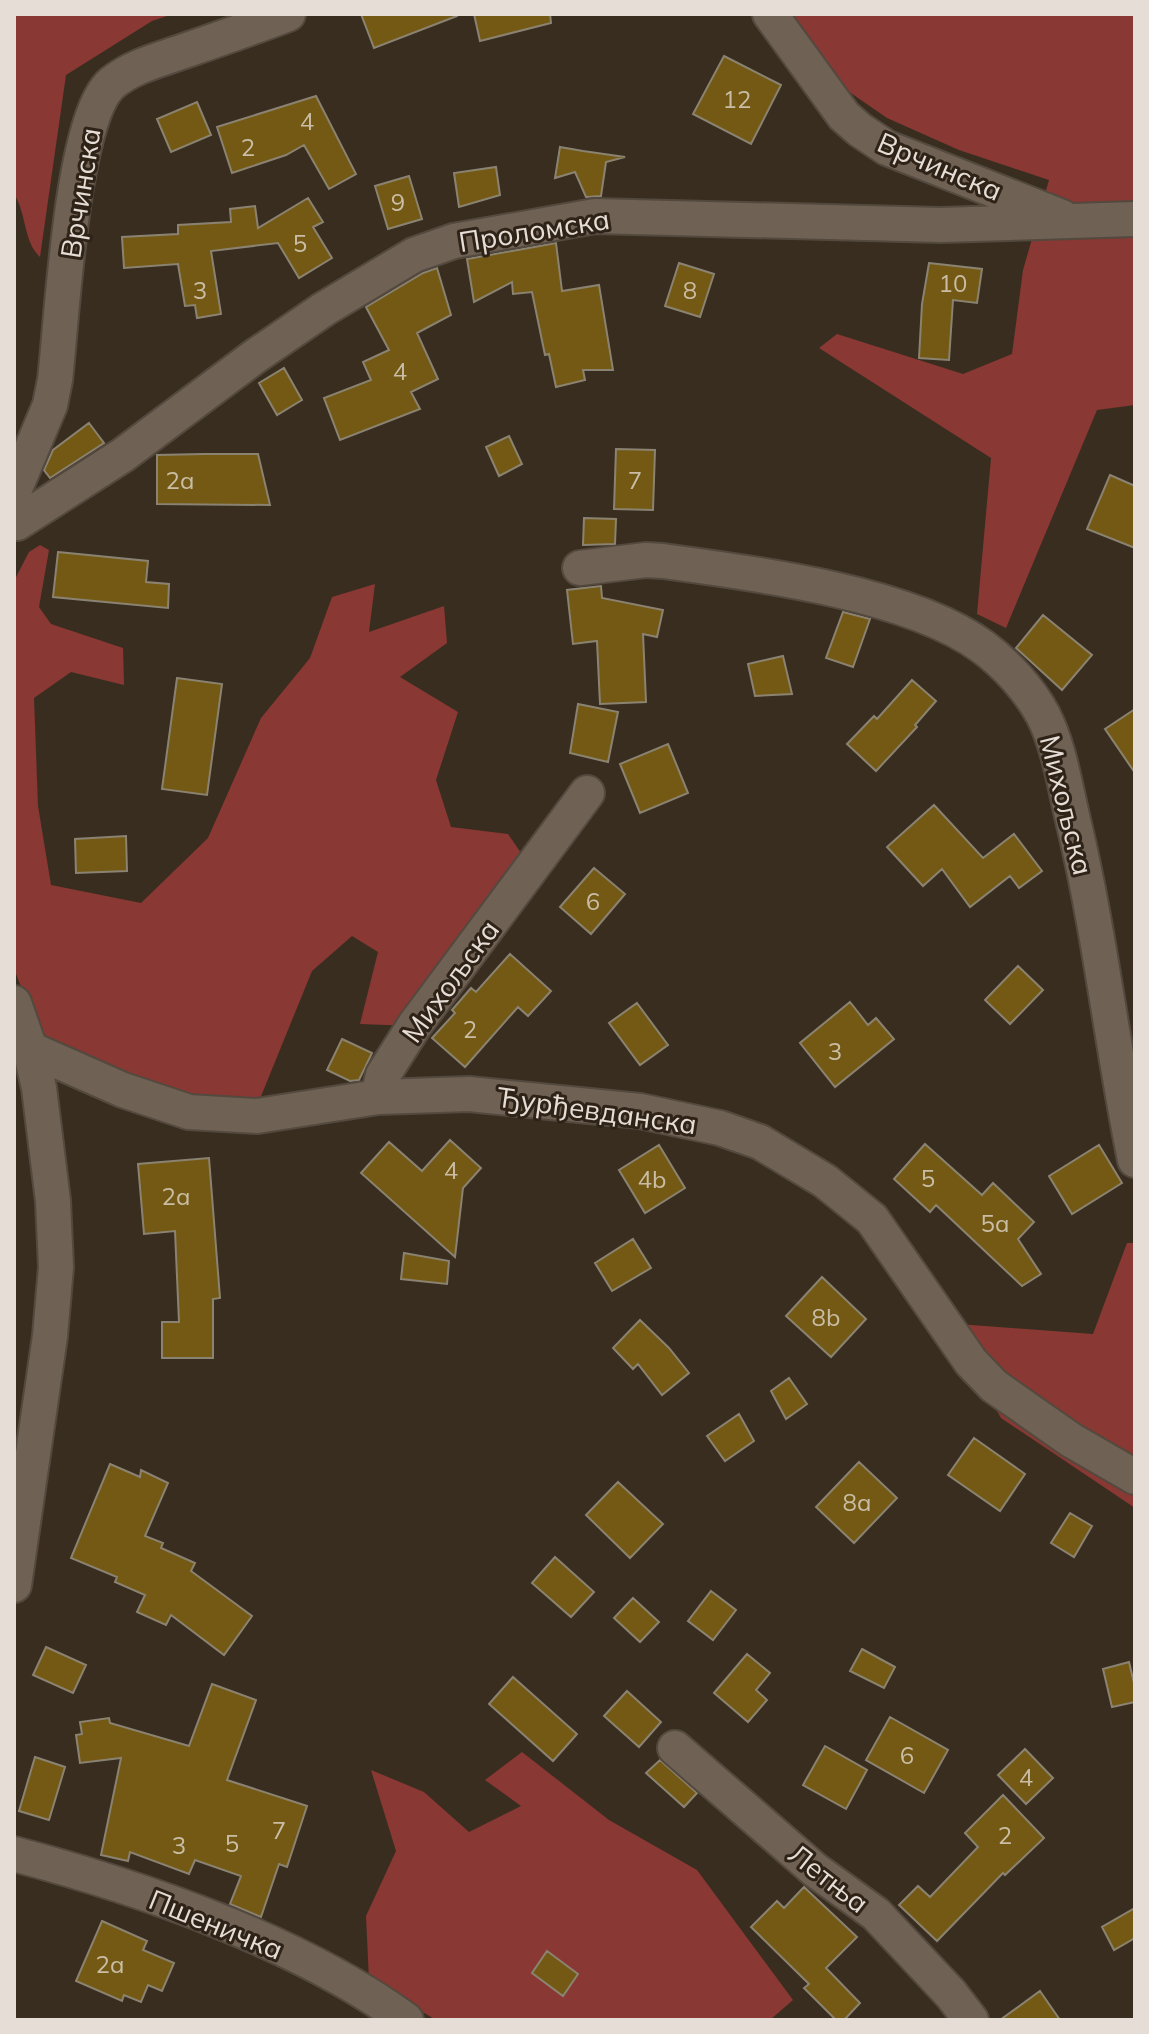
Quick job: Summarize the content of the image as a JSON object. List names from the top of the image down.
{
  "streets": {
    "street": [
      "Врчинска",
      "Проломска",
      "Михољска",
      "Ђурђевданска",
      "Летња",
      "Пшеничка"
    ]
  },
  "crossings": [
    ["Врчинска", "Проломска"],
    ["Михољска", "Ђурђевданска"]
  ],
  "house_numbers": [
    "12",
    "4",
    "2",
    "9",
    "5",
    "10",
    "3",
    "8",
    "4",
    "2a",
    "7",
    "6",
    "2",
    "3",
    "4",
    "5",
    "4b",
    "2a",
    "5a",
    "8b",
    "8a",
    "6",
    "4",
    "7",
    "2",
    "5",
    "3",
    "2a"
  ]
}
